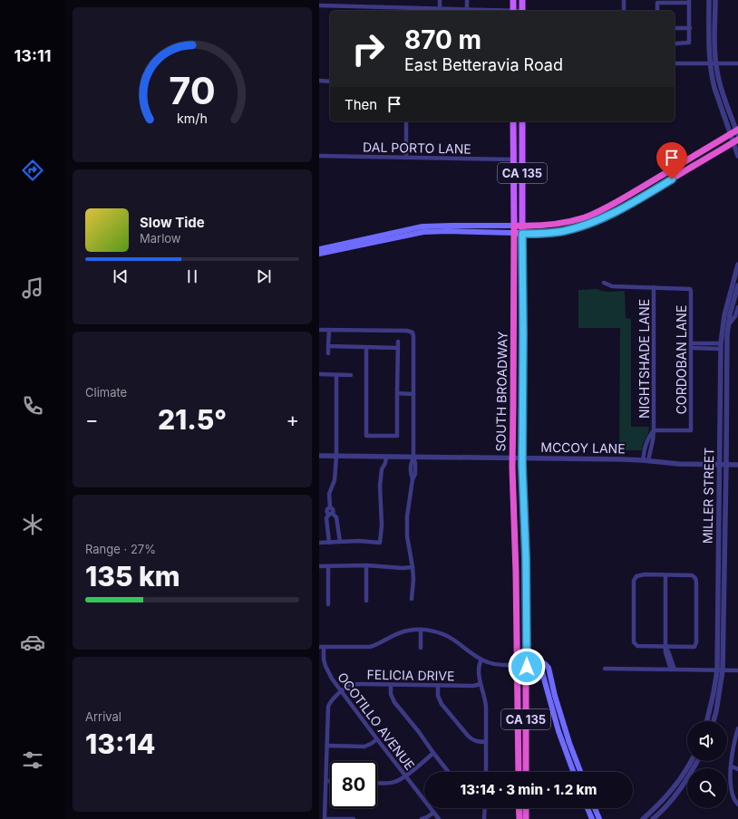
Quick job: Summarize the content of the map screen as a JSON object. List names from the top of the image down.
{
  "streets": {
    "highway": ["CA 135", "SOUTH BROADWAY"],
    "street": [
      "DAL PORTO LANE",
      "NIGHTSHADE LANE",
      "CORDOBAN LANE",
      "MCCOY LANE",
      "MILLER STREET",
      "FELICIA DRIVE",
      "OCOTILLO AVENUE"
    ]
  },
  "crossings": [
    ["DAL PORTO LANE", "SOUTH BROADWAY"],
    ["CA 135", "SOUTH BROADWAY"],
    ["NIGHTSHADE LANE", "CORDOBAN LANE"],
    ["NIGHTSHADE LANE", "MCCOY LANE"],
    ["SOUTH BROADWAY", "MCCOY LANE"],
    ["MCCOY LANE", "MILLER STREET"],
    ["FELICIA DRIVE", "OCOTILLO AVENUE"]
  ],
  "page": {
    "tabs": "13:11",
    "turn": ["870 m", "East Betteravia Road"],
    "then": "Then",
    "song": ["Slow Tide", "Marlow"],
    "tile": [
      "Climate",
      ["Range · 27%", "135 km"],
      ["Arrival", "13:14"]
    ],
    "heat": ["−", "21.5°", "+"],
    "limit": "80",
    "trip": "13:14 · 3 min · 1.2 km",
    "gauge": ["70", "km/h"]
  }
}
